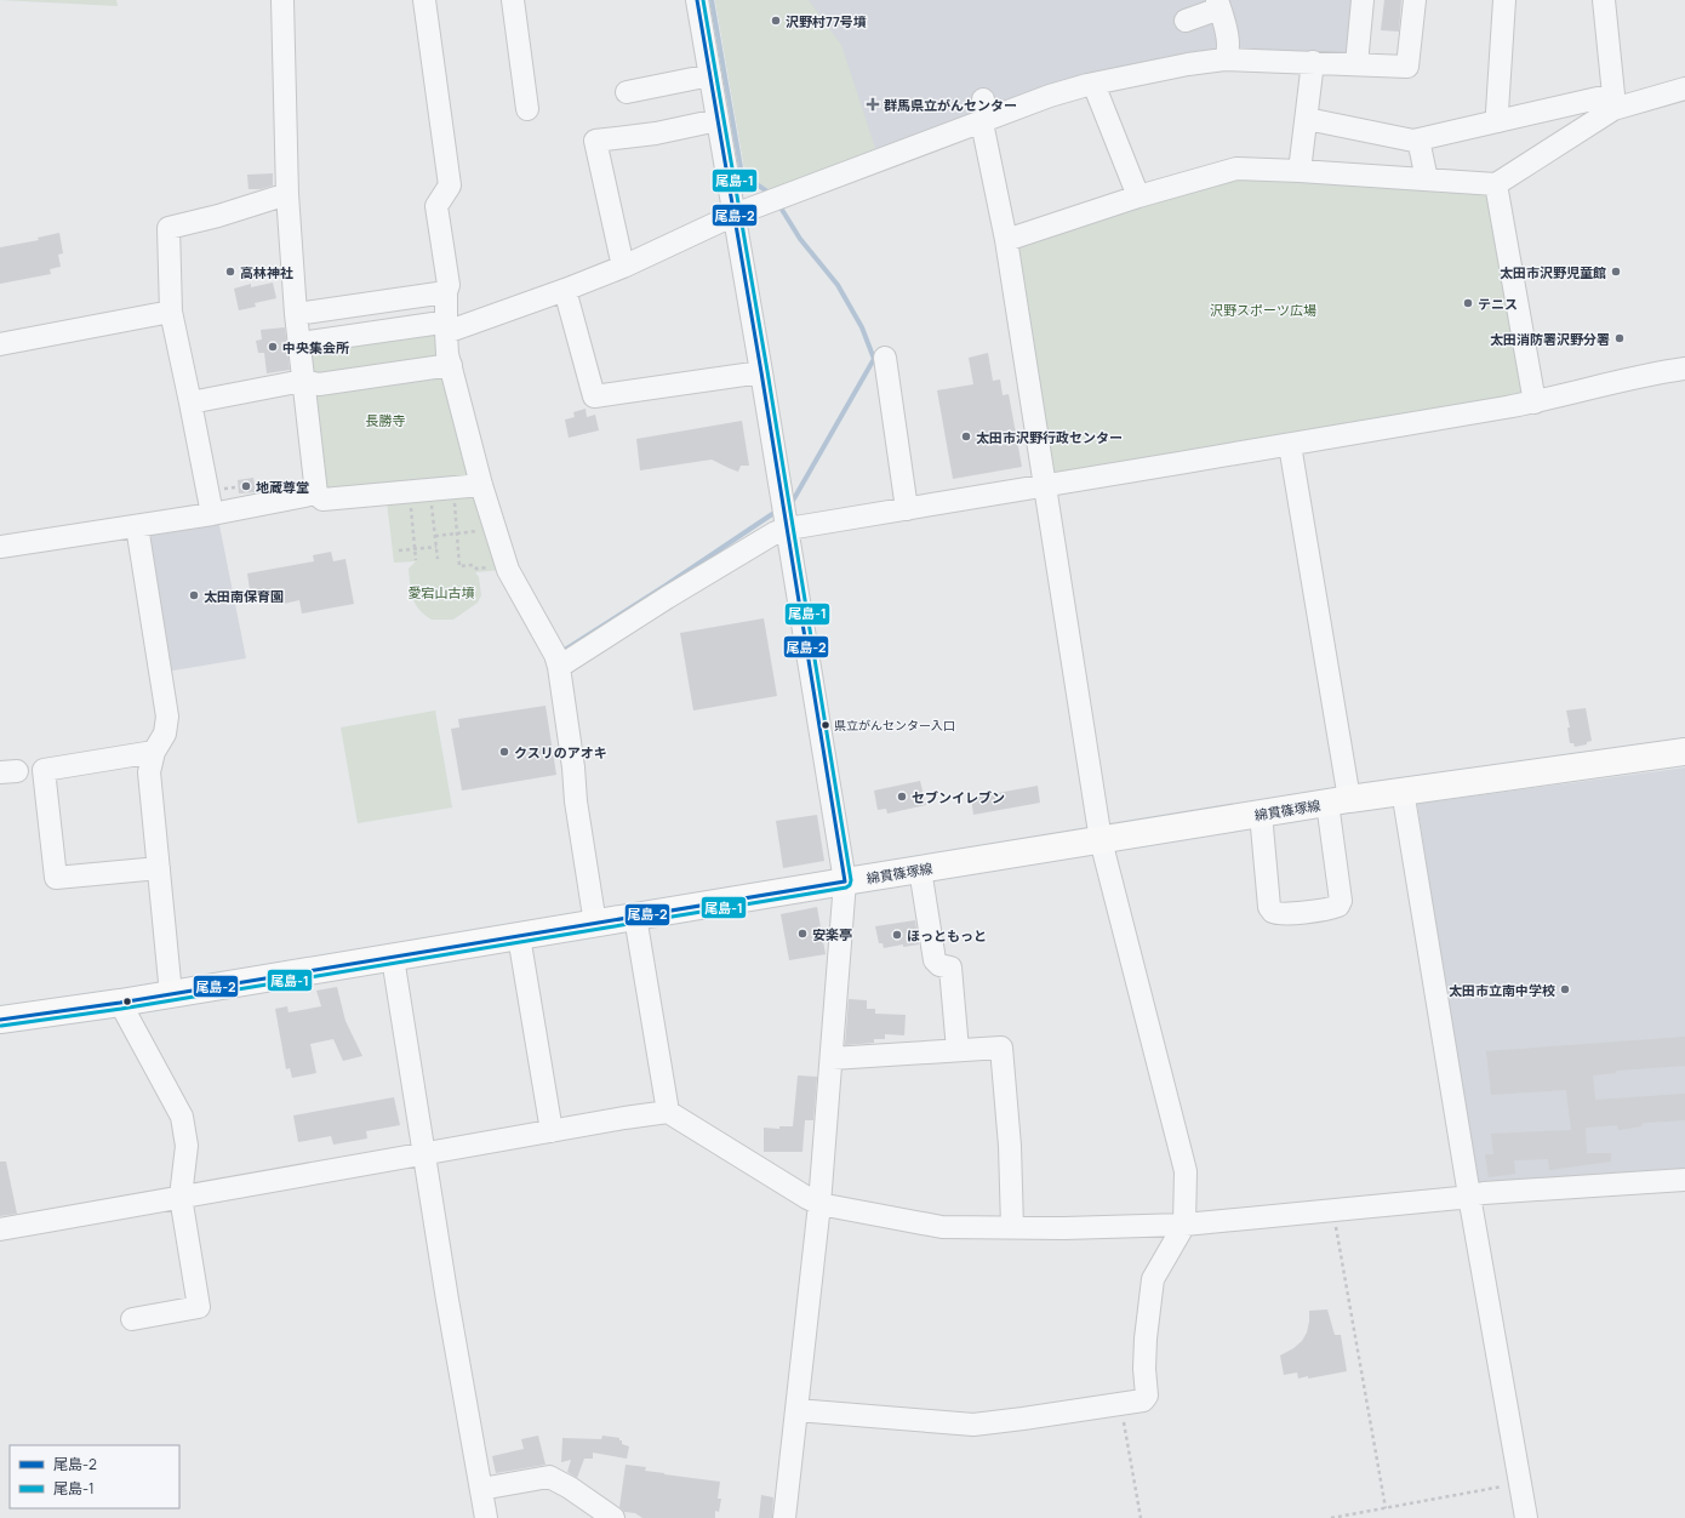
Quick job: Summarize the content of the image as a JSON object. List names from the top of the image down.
{
  "streets": {
    "main road": ["綿貫篠塚線"]
  },
  "parks": ["沢野スポーツ広場", "長勝寺", "愛宕山古墳"],
  "places": {
    "other": [
      "沢野村77号墳",
      "高林神社",
      "太田市沢野児童館",
      "テニス",
      "太田消防署沢野分署",
      "中央集会所",
      "太田市沢野行政センター",
      "地蔵尊堂",
      "太田南保育園",
      "県立がんセンター入口",
      "クスリのアオキ",
      "セブンイレブン",
      "安楽亭",
      "ほっともっと",
      "太田市立南中学校"
    ],
    "health": ["群馬県立がんセンター"]
  },
  "lines": ["transit line 尾島-2", "transit line 尾島-1"],
  "legend": ["尾島-2", "尾島-1"]
}
